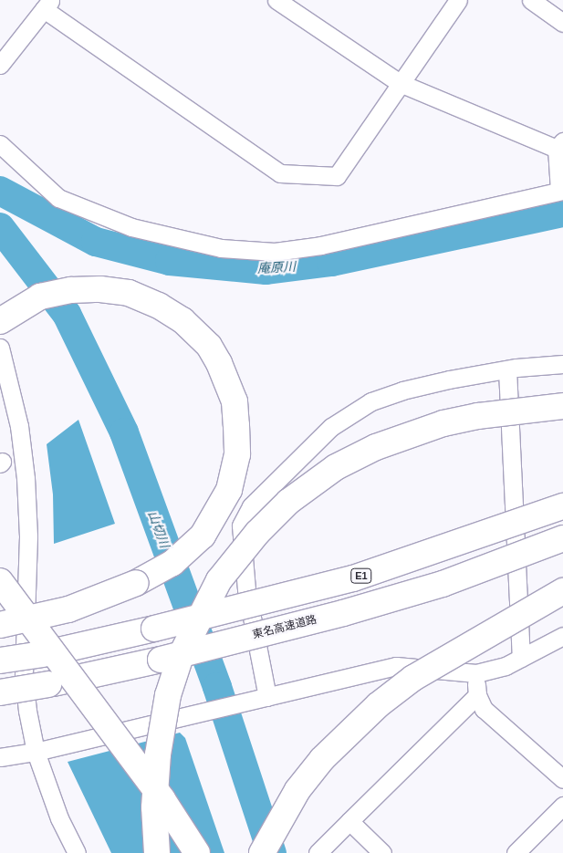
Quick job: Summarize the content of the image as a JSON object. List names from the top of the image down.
{
  "streets": {
    "highway": ["E1", "東名高速道路"]
  },
  "water": ["庵原川", "山切川"]
}
